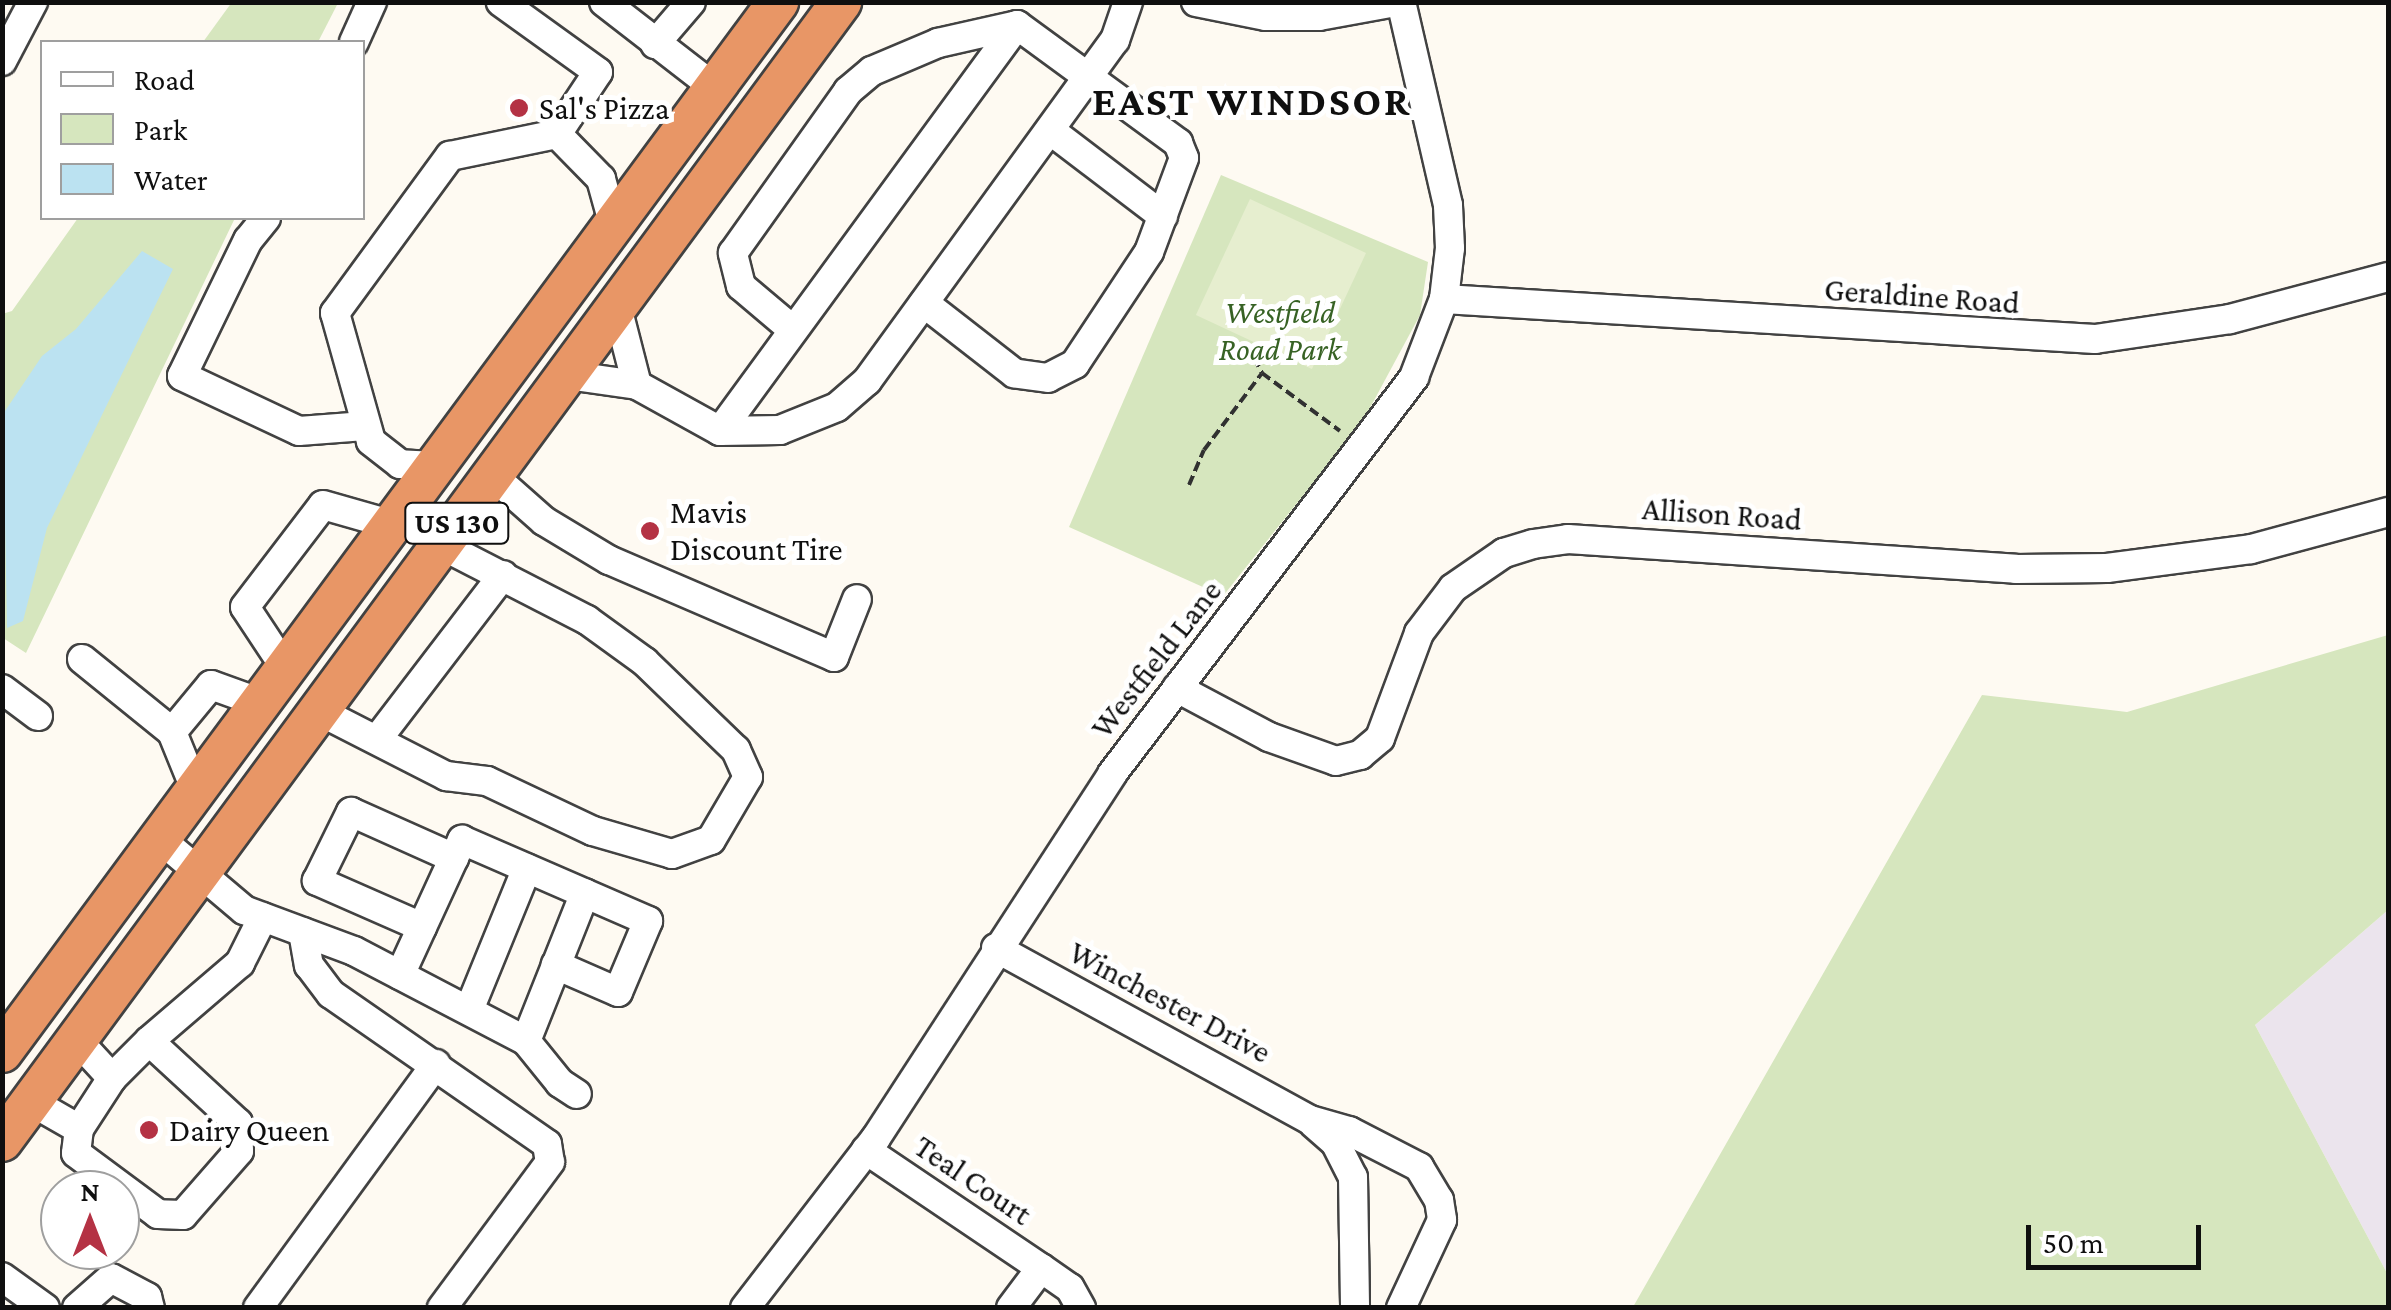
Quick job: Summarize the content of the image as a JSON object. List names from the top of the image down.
{
  "streets": {
    "highway": ["US 130"],
    "street": [
      "Geraldine Road",
      "Allison Road",
      "Westfield Lane",
      "Winchester Drive",
      "Teal Court"
    ]
  },
  "crossings": [
    ["Geraldine Road", "Westfield Lane"],
    ["Allison Road", "Westfield Lane"],
    ["Westfield Lane", "Winchester Drive"],
    ["Westfield Lane", "Teal Court"]
  ],
  "districts": ["EAST WINDSOR"],
  "parks": ["Westfield Road Park"],
  "places": ["Sal's Pizza", "Mavis Discount Tire", "Dairy Queen"],
  "legend": ["Road", "Park", "Water"],
  "scale_bar": "50 m",
  "north": "top"
}
